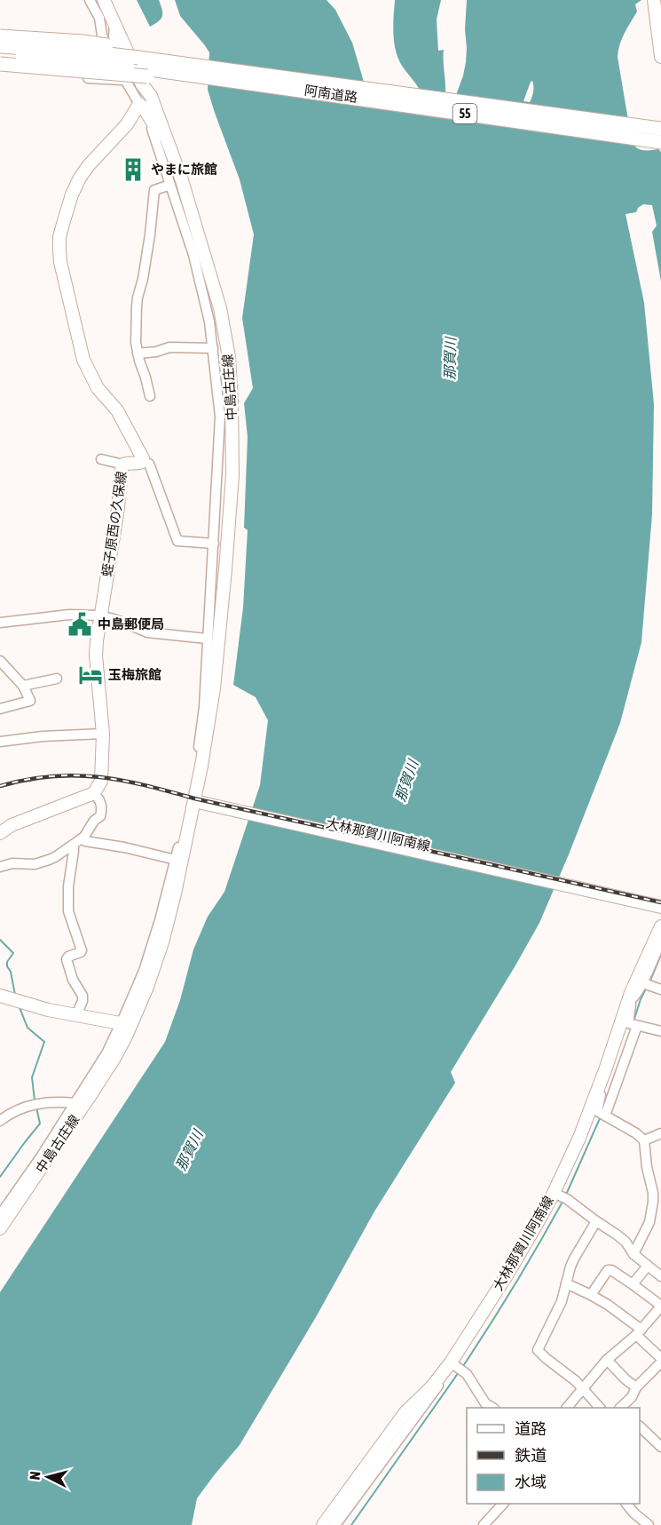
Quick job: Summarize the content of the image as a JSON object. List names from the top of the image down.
{
  "streets": {
    "highway": ["阿南道路", "55"],
    "main road": ["中島古庄線", "蛭子原西の久保線", "大林那賀川阿南線"]
  },
  "crossings": [
    ["阿南道路", "55"],
    ["中島古庄線", "大林那賀川阿南線"]
  ],
  "water": ["那賀川"],
  "places": {
    "building": ["やまに旅館"],
    "public building": ["中島郵便局"],
    "hotel": ["玉梅旅館"]
  },
  "legend": ["道路", "鉄道", "水域"],
  "north": "left"
}
